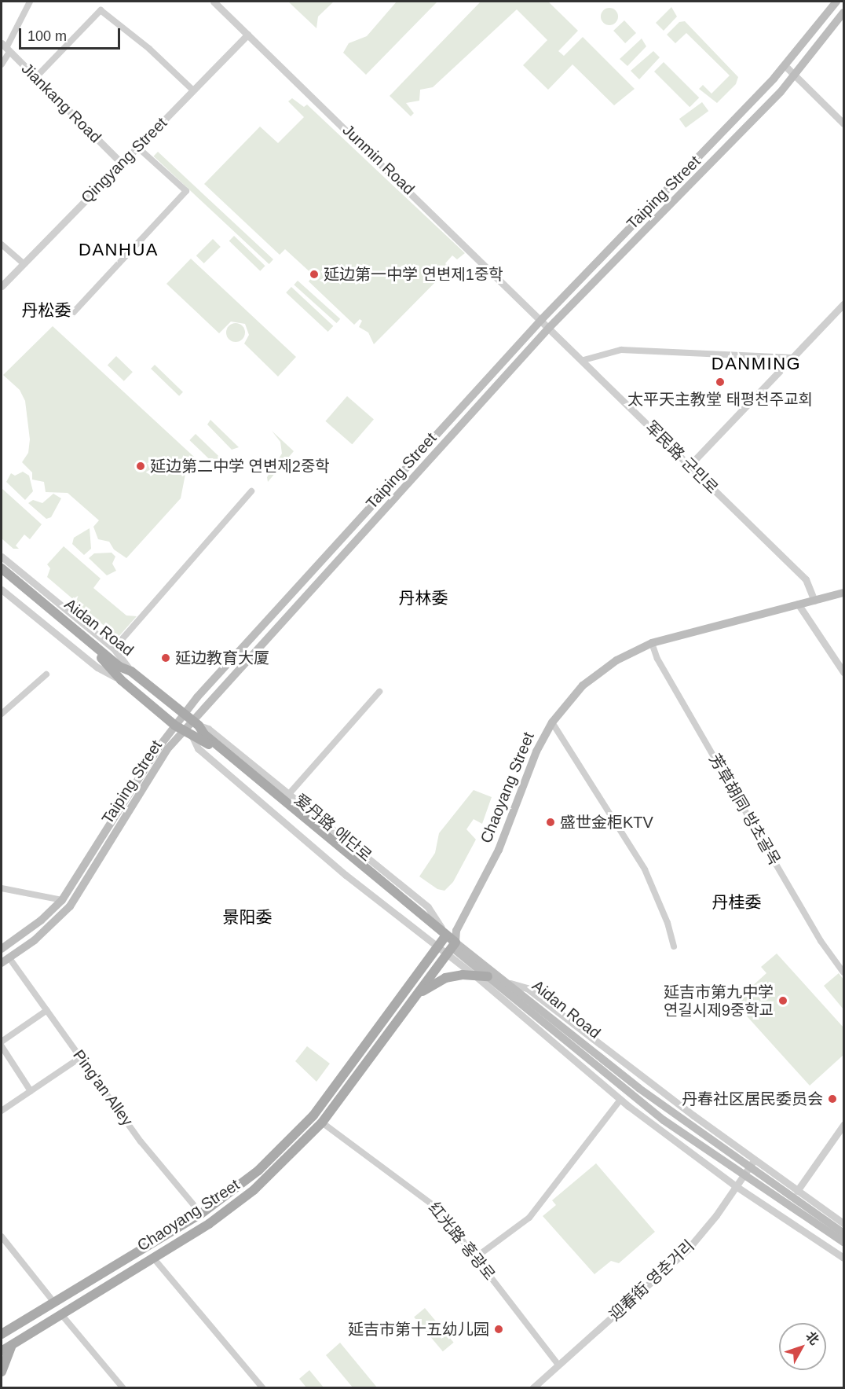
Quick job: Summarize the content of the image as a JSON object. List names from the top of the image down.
{
  "streets": {
    "main road": [
      "Taiping Street",
      "Aidan Road",
      "Chaoyang Street",
      "爱丹路 애단로"
    ],
    "street": [
      "Jiankang Road",
      "Junmin Road",
      "Qingyang Street",
      "军民路 군민로",
      "芳草胡同 방초골목",
      "Ping'an Alley",
      "红光路 홍광로",
      "迎春街 영춘거리"
    ]
  },
  "crossings": [
    ["Jiankang Road", "Qingyang Street"],
    ["Junmin Road", "Qingyang Street"],
    ["Junmin Road", "Taiping Street"],
    ["Junmin Road", "军民路 군민로"],
    ["Taiping Street", "军民路 군민로"],
    ["Taiping Street", "爱丹路 애단로"],
    ["Taiping Street", "Ping'an Alley"],
    ["军民路 군민로", "Chaoyang Street"],
    ["Aidan Road", "Chaoyang Street"],
    ["Aidan Road", "爱丹路 애단로"],
    ["Aidan Road", "迎春街 영춘거리"],
    ["Chaoyang Street", "芳草胡同 방초골목"],
    ["Chaoyang Street", "爱丹路 애단로"],
    ["Chaoyang Street", "Ping'an Alley"],
    ["Chaoyang Street", "红光路 홍광로"],
    ["红光路 홍광로", "迎春街 영춘거리"]
  ],
  "districts": [
    "DANHUA",
    "丹松委",
    "DANMING",
    "丹林委",
    "丹桂委",
    "景阳委"
  ],
  "places": [
    "延边第一中学 연변제1중학",
    "太平天主教堂 태평천주교회",
    "延边第二中学 연변제2중학",
    "延边教育大厦",
    "盛世金柜KTV",
    "延吉市第九中学 연길시제9중학교",
    "丹春社区居民委员会",
    "延吉市第十五幼儿园"
  ],
  "scale_bar": "100 m",
  "north": "top right"
}
